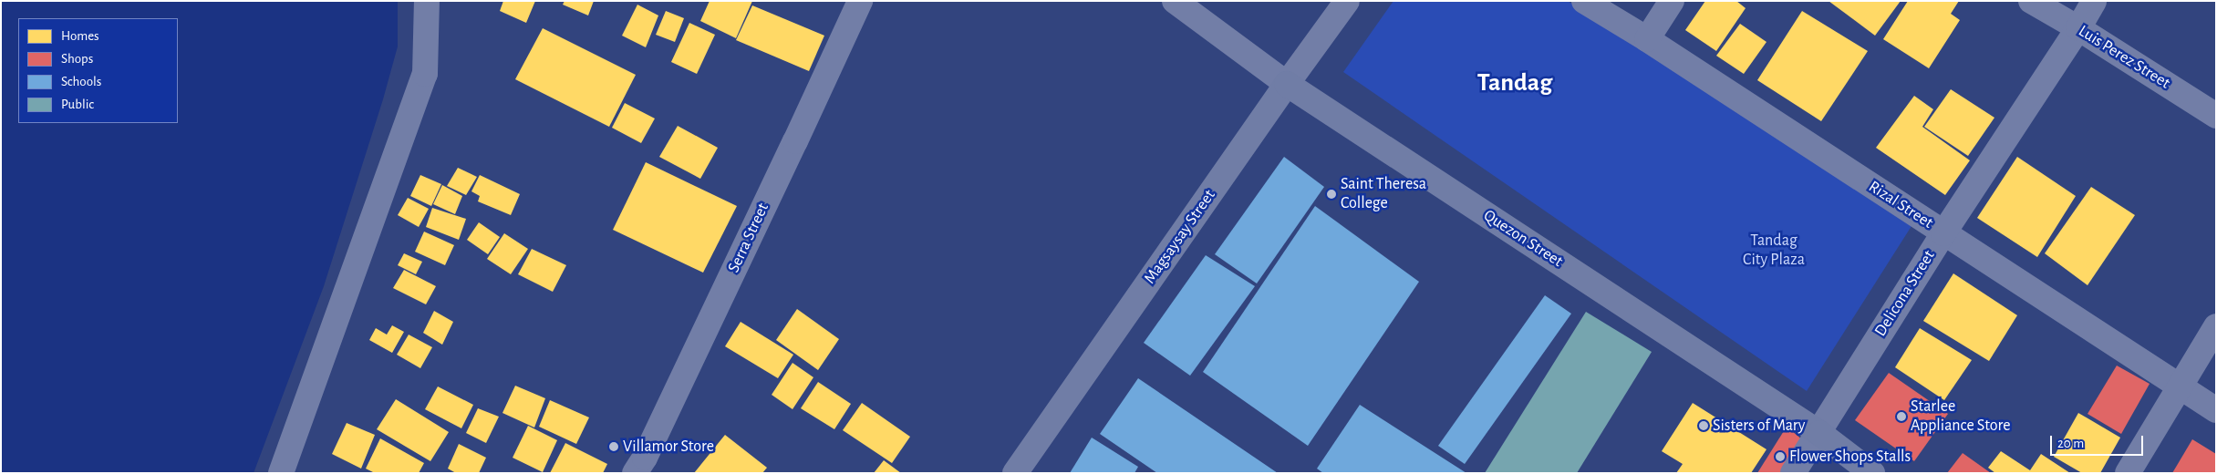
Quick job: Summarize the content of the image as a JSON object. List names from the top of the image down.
{
  "streets": {
    "main road": ["Magsaysay Street", "Quezon Street"],
    "street": [
      "Luis Perez Street",
      "Rizal Street",
      "Serra Street",
      "Delicona Street"
    ]
  },
  "crossings": [
    ["Luis Perez Street", "Delicona Street"],
    ["Rizal Street", "Delicona Street"],
    ["Magsaysay Street", "Quezon Street"],
    ["Quezon Street", "Delicona Street"]
  ],
  "districts": ["Tandag"],
  "parks": ["Tandag City Plaza"],
  "places": [
    "Saint Theresa College",
    "Starlee Appliance Store",
    "Sisters of Mary",
    "Villamor Store",
    "Flower Shops Stalls"
  ],
  "legend": [
    "Homes",
    "Shops",
    "Schools",
    "Public"
  ],
  "scale_bar": "20 m"
}
